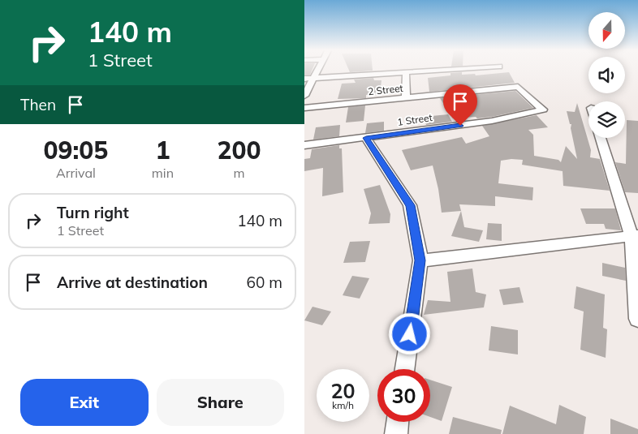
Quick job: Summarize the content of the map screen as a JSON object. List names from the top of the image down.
{
  "streets": {
    "street": ["2 Street", "1 Street"]
  },
  "crossings": [
    ["2 Street", "1 Street"]
  ],
  "north": "bottom",
  "page": {
    "turn": ["140 m", "1 Street"],
    "then": "Then",
    "eta": [
      "09:05",
      "Arrival",
      "1",
      "min",
      "200",
      "m"
    ],
    "list": [
      {
        "name": "Turn right",
        "note": "1 Street",
        "value": "140 m"
      },
      {
        "name": "Arrive at destination",
        "value": "60 m"
      }
    ],
    "speed": "20 km/h",
    "limit": "30",
    "buttons": ["Exit", "Share"]
  }
}
